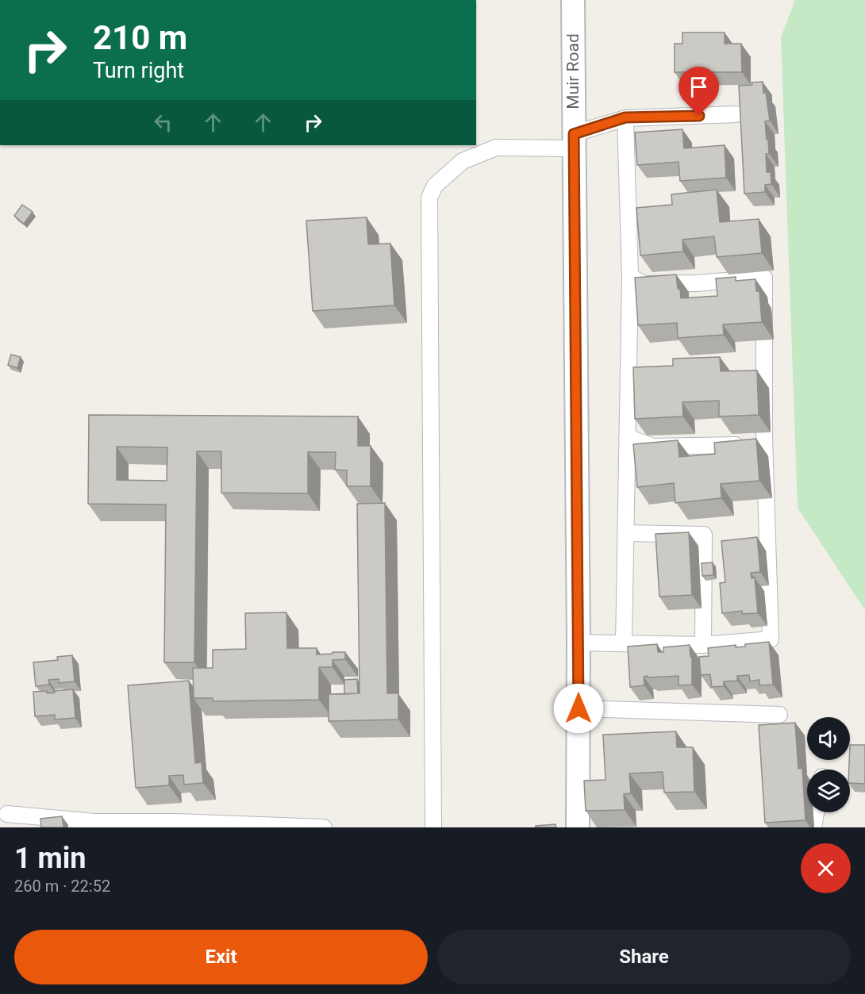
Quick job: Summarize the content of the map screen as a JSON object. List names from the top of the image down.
{
  "streets": {
    "main road": ["Muir Road"]
  },
  "page": {
    "turn": ["210 m", "Turn right"],
    "heading": ["1 min", "260 m · 22:52"],
    "buttons": ["Exit", "Share"]
  }
}
